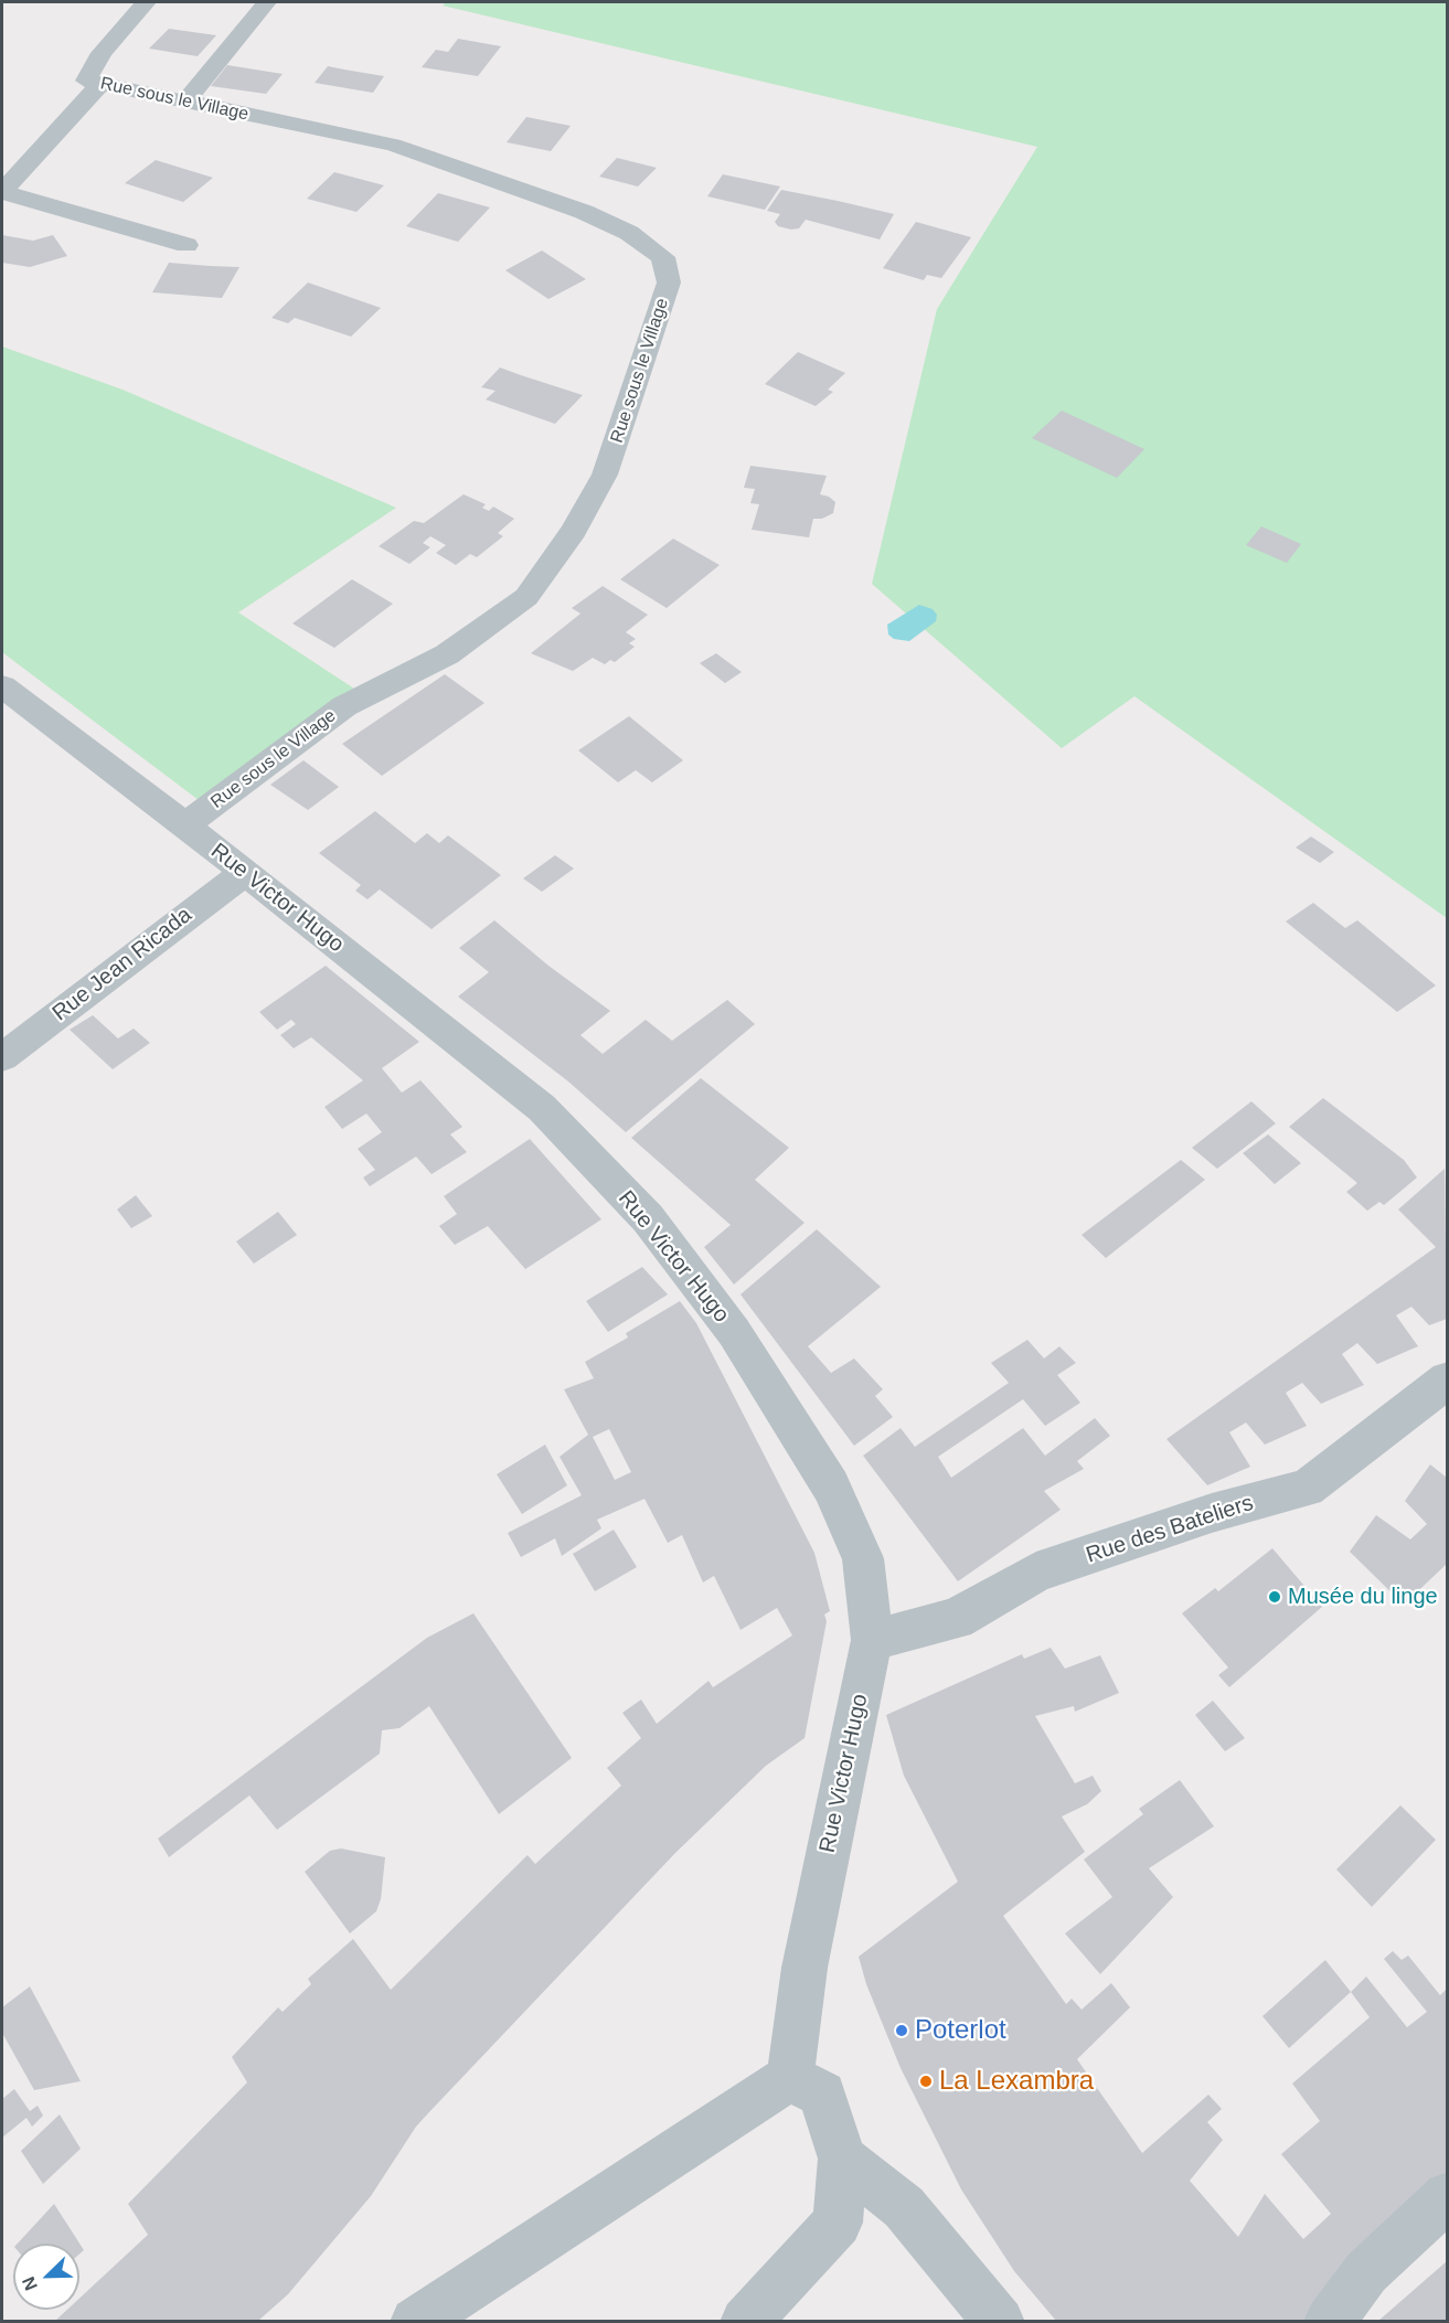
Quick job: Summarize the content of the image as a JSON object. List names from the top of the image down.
{
  "streets": {
    "street": [
      "Rue sous le Village",
      "Rue Victor Hugo",
      "Rue Jean Ricada",
      "Rue des Bateliers"
    ]
  },
  "crossings": [
    ["Rue sous le Village", "Rue Victor Hugo"],
    ["Rue Victor Hugo", "Rue Jean Ricada"],
    ["Rue Victor Hugo", "Rue des Bateliers"]
  ],
  "places": ["Musée du linge", "Poterlot", "La Lexambra"],
  "north": "bottom left"
}
